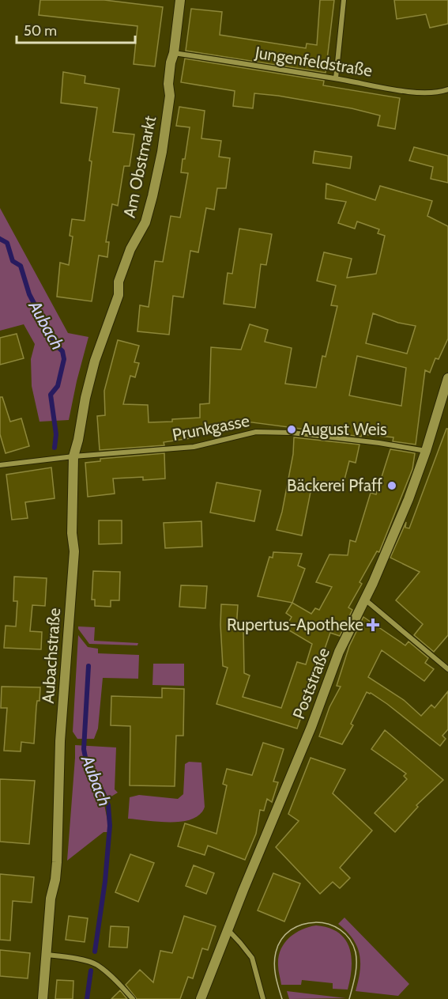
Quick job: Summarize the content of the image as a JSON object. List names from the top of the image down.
{
  "streets": {
    "main road": ["Am Obstmarkt", "Aubachstraße", "Poststraße"],
    "street": ["Jungenfeldstraße", "Prunkgasse"]
  },
  "crossings": [
    ["Jungenfeldstraße", "Am Obstmarkt"],
    ["Am Obstmarkt", "Aubachstraße"],
    ["Prunkgasse", "Aubachstraße"],
    ["Prunkgasse", "Poststraße"]
  ],
  "water": ["Aubach"],
  "places": {
    "other": ["August Weis", "Bäckerei Pfaff"],
    "health": ["Rupertus-Apotheke"]
  },
  "scale_bar": "50 m"
}
